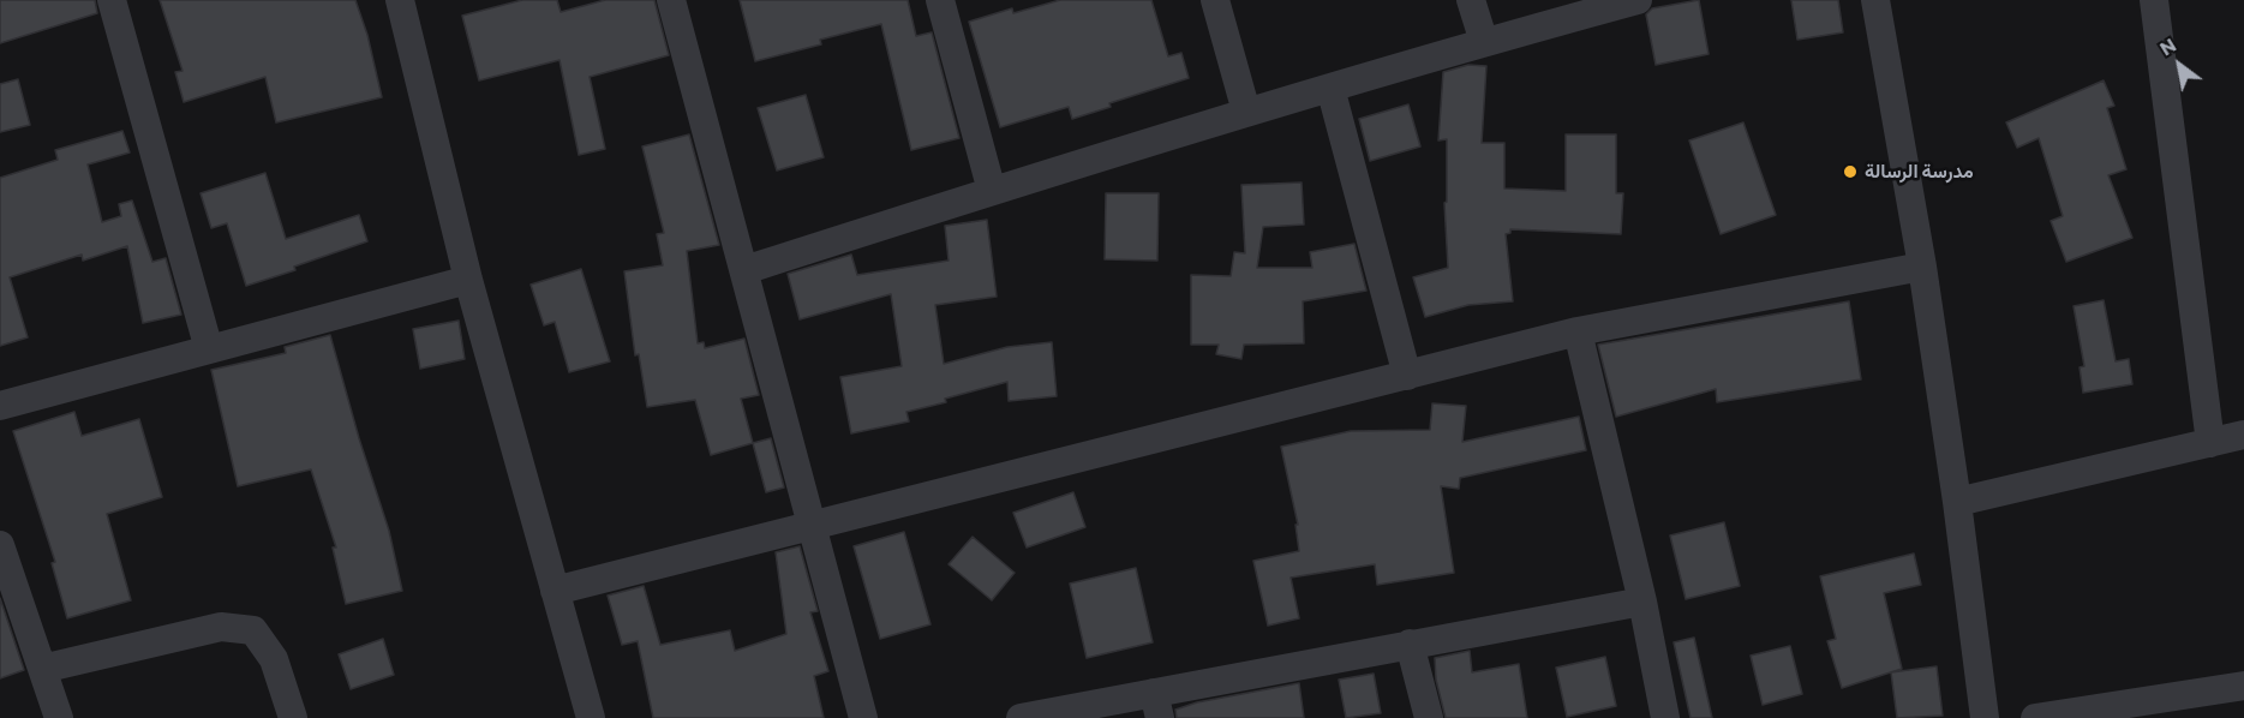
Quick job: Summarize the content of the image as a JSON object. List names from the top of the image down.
{
  "places": ["مدرسة الرسالة"],
  "north": "top left"
}
